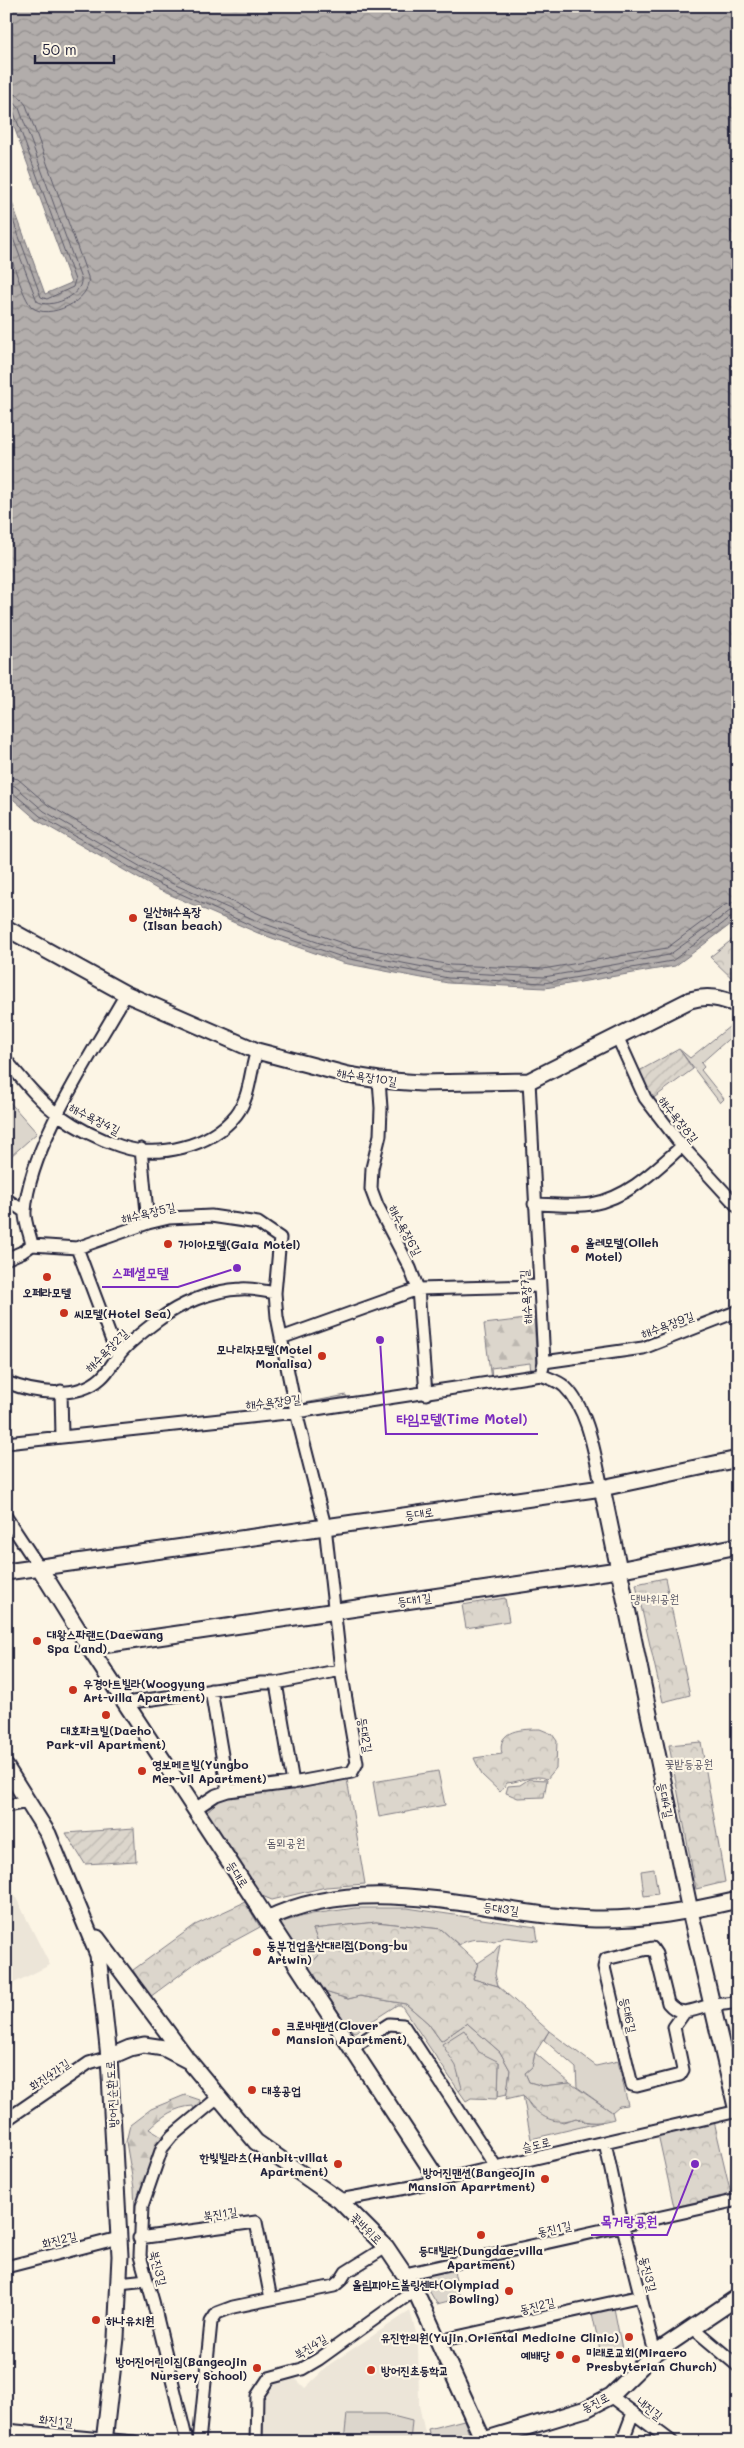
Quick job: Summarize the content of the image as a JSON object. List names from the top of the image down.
{
  "streets": {
    "street": [
      "해수욕장10길",
      "해수욕장4길",
      "해수욕장8길",
      "해수욕장5길",
      "해수욕장6길",
      "해수욕장7길",
      "해수욕장9길",
      "해수욕장2길",
      "등대로",
      "등대1길",
      "등대2길",
      "등대4길",
      "등대3길",
      "등대6길",
      "화진4가길",
      "방어진순환도로",
      "슬도로",
      "북진1길",
      "꽃바위로",
      "동진1길",
      "화진2길",
      "북진3길",
      "동진3길",
      "동진2길",
      "북진4길",
      "동진로",
      "내진길",
      "화진1길"
    ]
  },
  "crossings": [
    ["해수욕장10길", "해수욕장4길"],
    ["해수욕장10길", "해수욕장8길"],
    ["해수욕장10길", "해수욕장6길"],
    ["해수욕장10길", "해수욕장7길"],
    ["해수욕장5길", "해수욕장9길"],
    ["해수욕장5길", "해수욕장2길"],
    ["해수욕장5길", "등대로"],
    ["해수욕장5길", "등대1길"],
    ["해수욕장5길", "등대2길"],
    ["해수욕장6길", "해수욕장9길"],
    ["해수욕장7길", "해수욕장9길"],
    ["등대로", "등대1길"],
    ["등대로", "등대2길"],
    ["등대로", "등대4길"],
    ["등대로", "등대3길"],
    ["등대로", "슬도로"],
    ["등대1길", "등대2길"],
    ["등대1길", "등대4길"],
    ["등대4길", "등대3길"],
    ["등대4길", "슬도로"],
    ["화진4가길", "방어진순환도로"],
    ["화진4가길", "꽃바위로"],
    ["방어진순환도로", "꽃바위로"],
    ["방어진순환도로", "화진2길"],
    ["방어진순환도로", "화진1길"],
    ["슬도로", "꽃바위로"],
    ["슬도로", "동진3길"],
    ["북진1길", "북진3길"],
    ["꽃바위로", "동진1길"],
    ["꽃바위로", "북진3길"],
    ["꽃바위로", "동진2길"],
    ["꽃바위로", "북진4길"],
    ["꽃바위로", "동진로"],
    ["동진1길", "동진3길"],
    ["동진3길", "동진2길"],
    ["동진3길", "동진로"],
    ["동진로", "내진길"]
  ],
  "parks": ["댕바위공원", "꽃받등공원", "돔뫼공원"],
  "places": [
    "일산해수욕장 (Ilsan beach)",
    "가이아모텔(Gaia Motel)",
    "올레모텔(Olleh Motel)",
    "스페셜모텔",
    "오페라모텔",
    "씨모텔(Hotel Sea)",
    "타임모텔(Time Motel)",
    "모나리자모텔(Motel Monalisa)",
    "대왕스파랜드(Daewang Spa Land)",
    "우경아트빌라(Woogyung Art-villa Apartment)",
    "대호파크빌(Daeho Park-vil Apartment)",
    "영보메르빌(Yungbo Mer-vil Apartment)",
    "동부건업울산대리점(Dong-bu Artwin)",
    "크로바맨션(Clover Mansion Apartment)",
    "대흥공업",
    "한빛빌라츠(Hanbit-villat Apartment)",
    "목거랑공원",
    "방어진맨션(Bangeojin Mansion Aparrtment)",
    "등대빌라(Dungdae-villa Apartment)",
    "올림피아드볼링센타(Olympiad Bowling)",
    "하나유치원",
    "유진한의원(Yujin Oriental Medicine Clinic)",
    "예배당",
    "미래로교회(Miraero Presbyterian Church)",
    "방어진어린이집(Bangeojin Nursery School)",
    "방어진초등학교"
  ],
  "scale_bar": "50 m"
}
